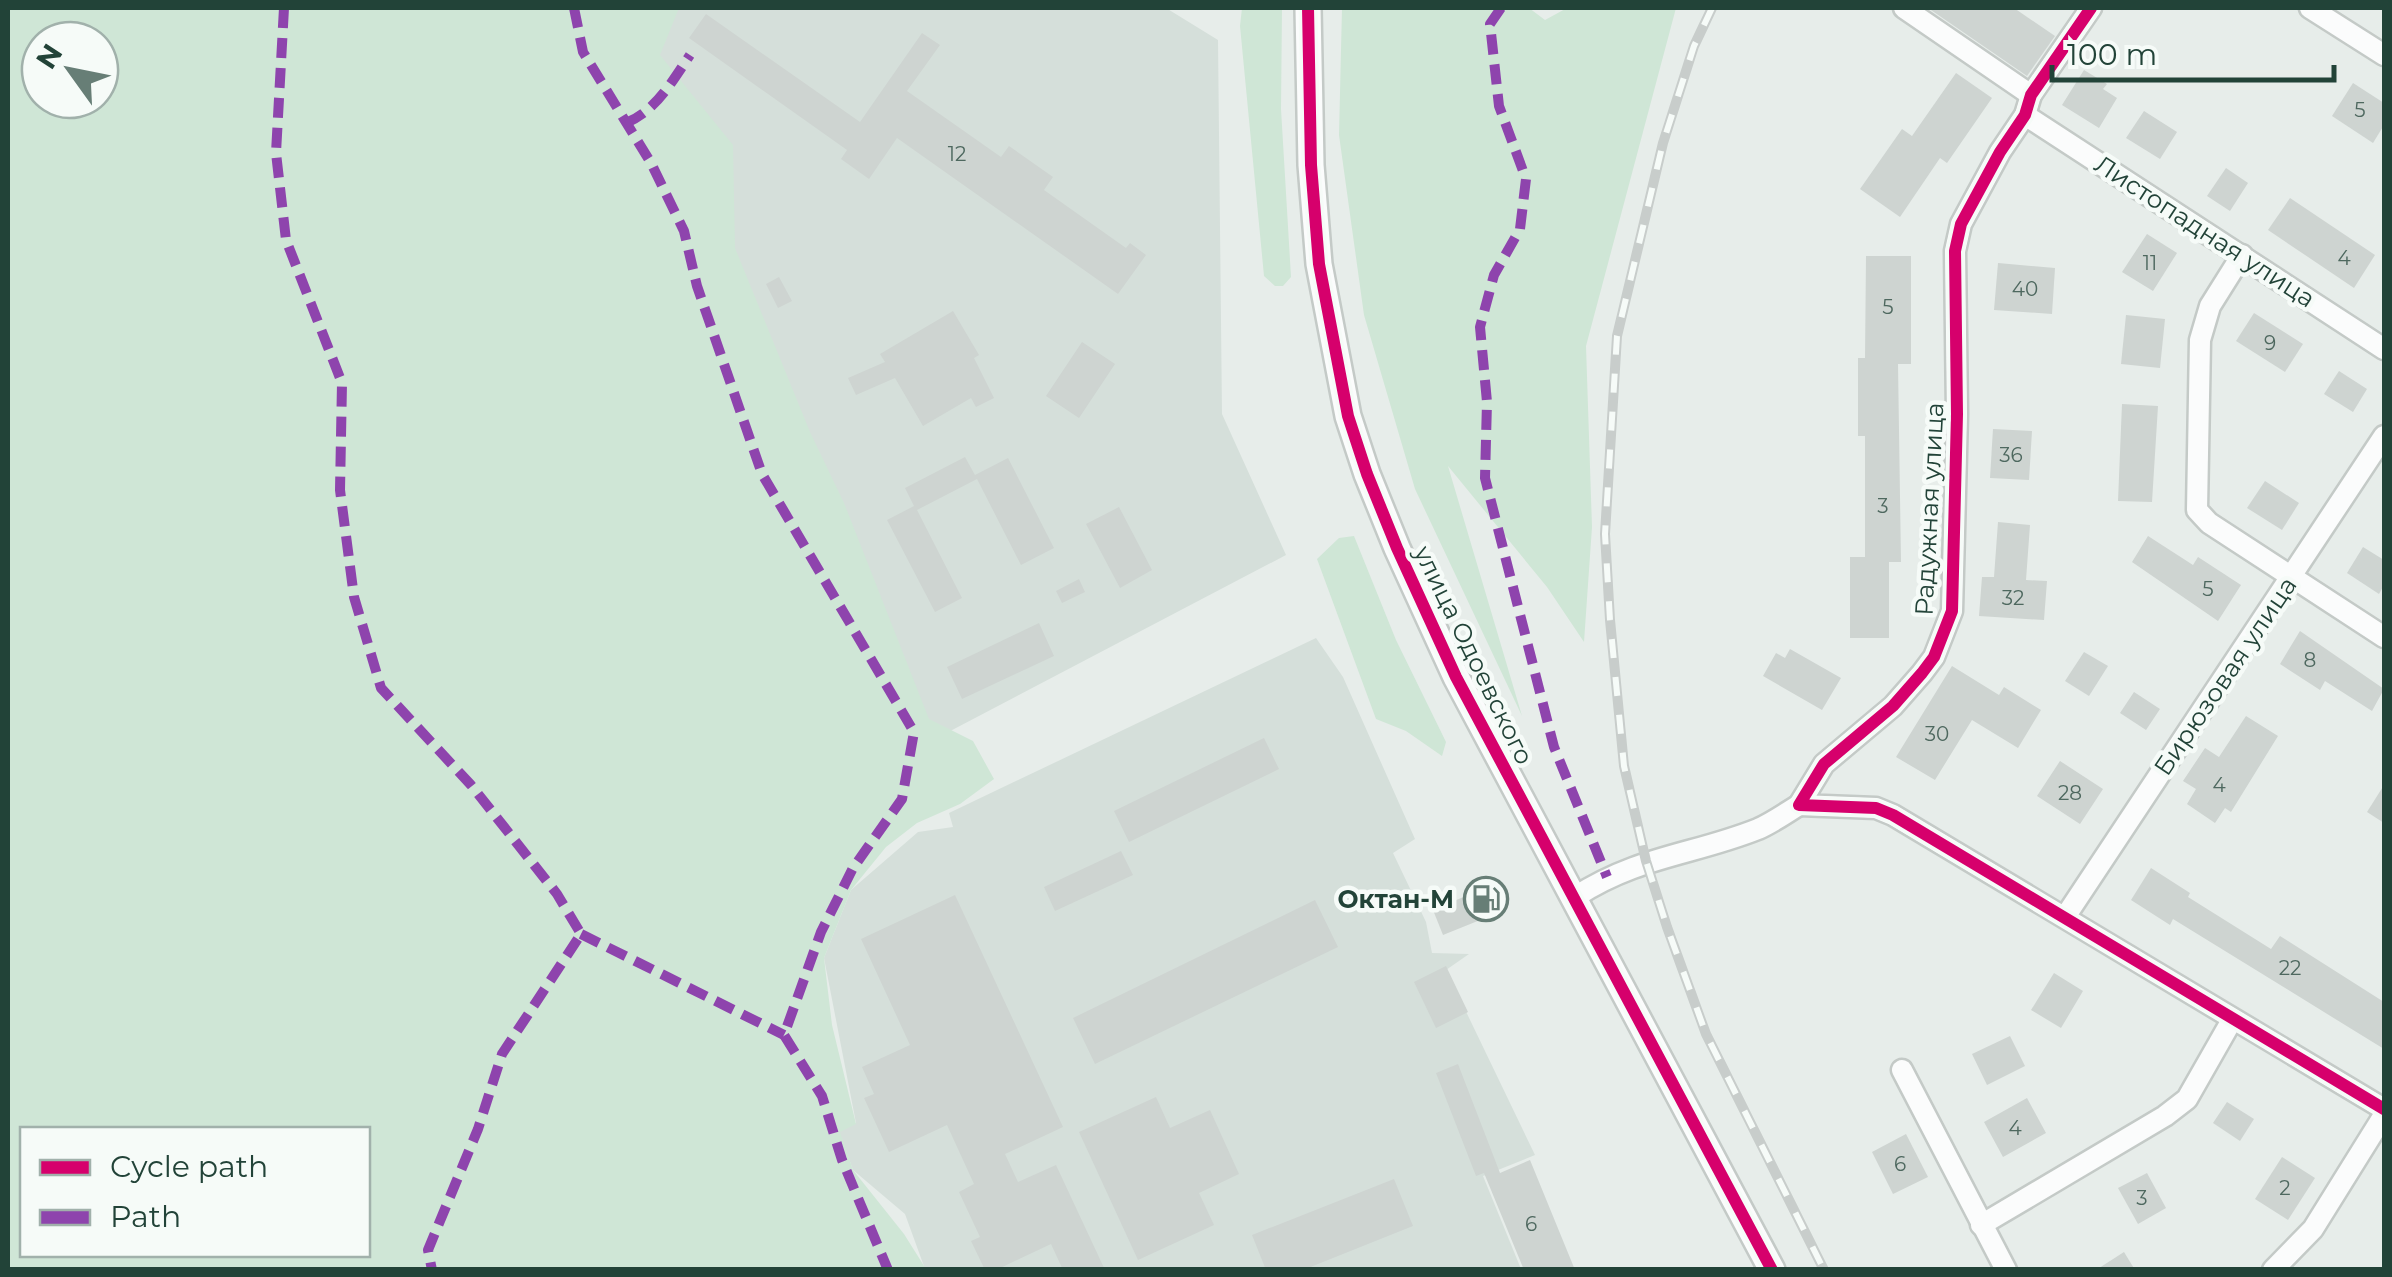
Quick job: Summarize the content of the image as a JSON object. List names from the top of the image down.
{
  "streets": {
    "street": [
      "Листопадная улица",
      "Радужная улица",
      "улица Одоевского",
      "Бирюзовая улица"
    ]
  },
  "crossings": [
    ["Листопадная улица", "Радужная улица"]
  ],
  "places": {
    "fuel station": ["Октан-М"]
  },
  "house_numbers": [
    "5",
    "12",
    "4",
    "11",
    "40",
    "5",
    "9",
    "36",
    "3",
    "5",
    "32",
    "8",
    "30",
    "4",
    "28",
    "22",
    "4",
    "6",
    "2",
    "3",
    "6"
  ],
  "legend": ["Cycle path", "Path"],
  "scale_bar": "100 m",
  "north": "top left"
}
